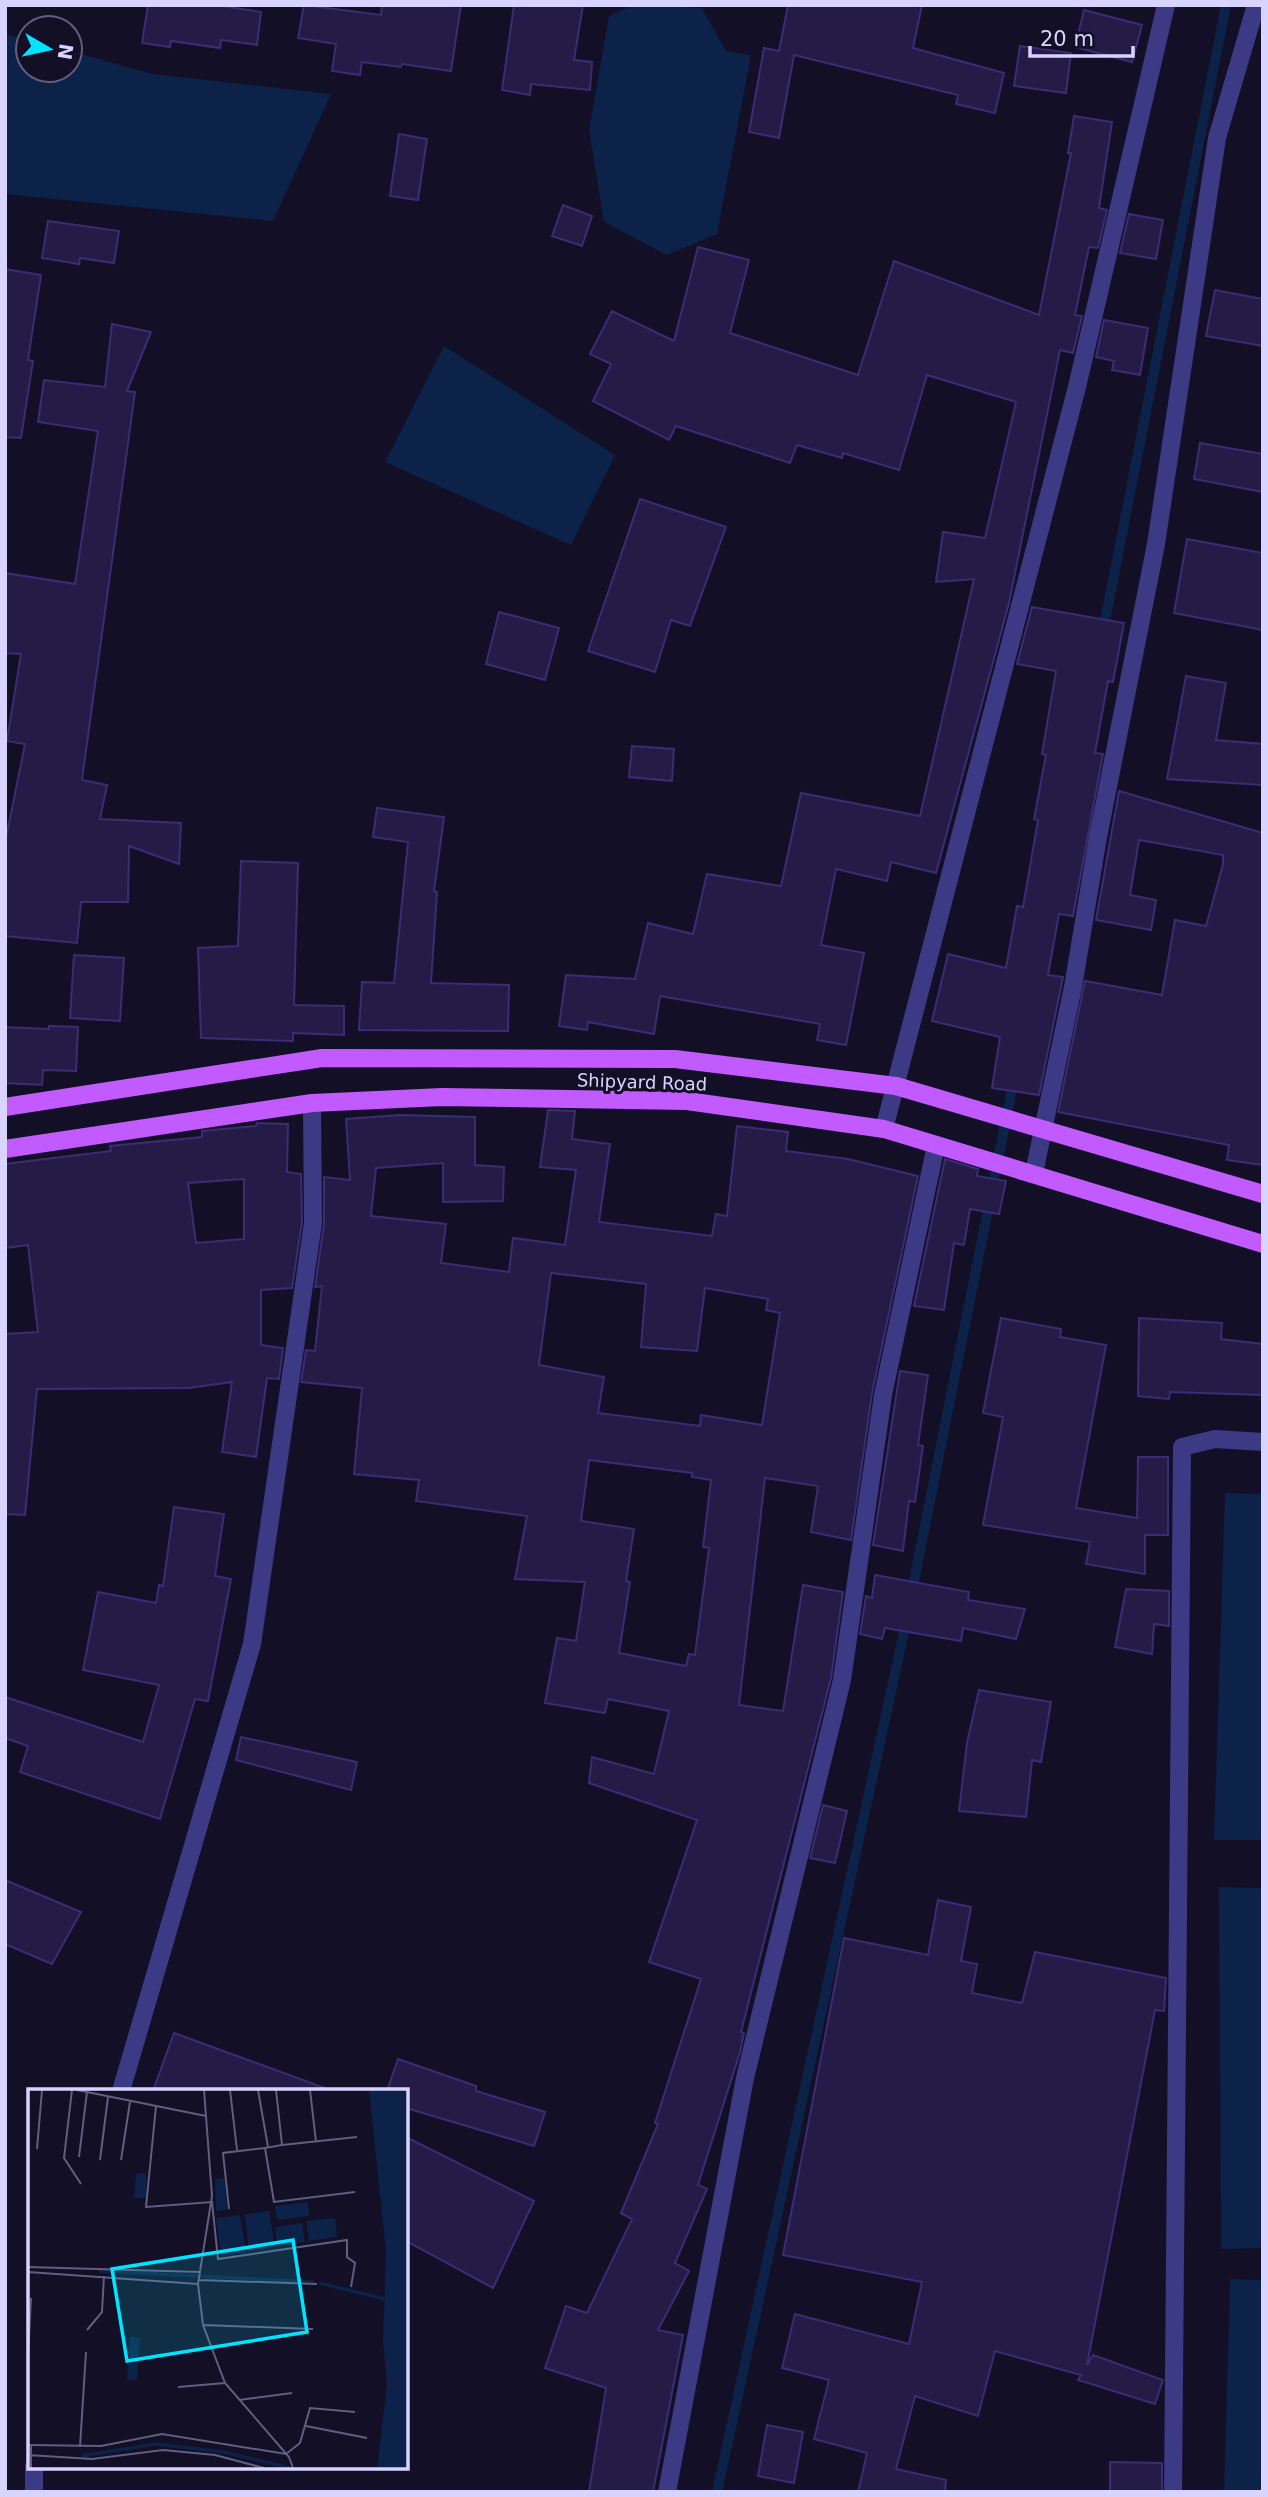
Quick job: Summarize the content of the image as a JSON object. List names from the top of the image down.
{
  "streets": {
    "main road": ["Shipyard Road"]
  },
  "scale_bar": "20 m",
  "north": "right"
}
